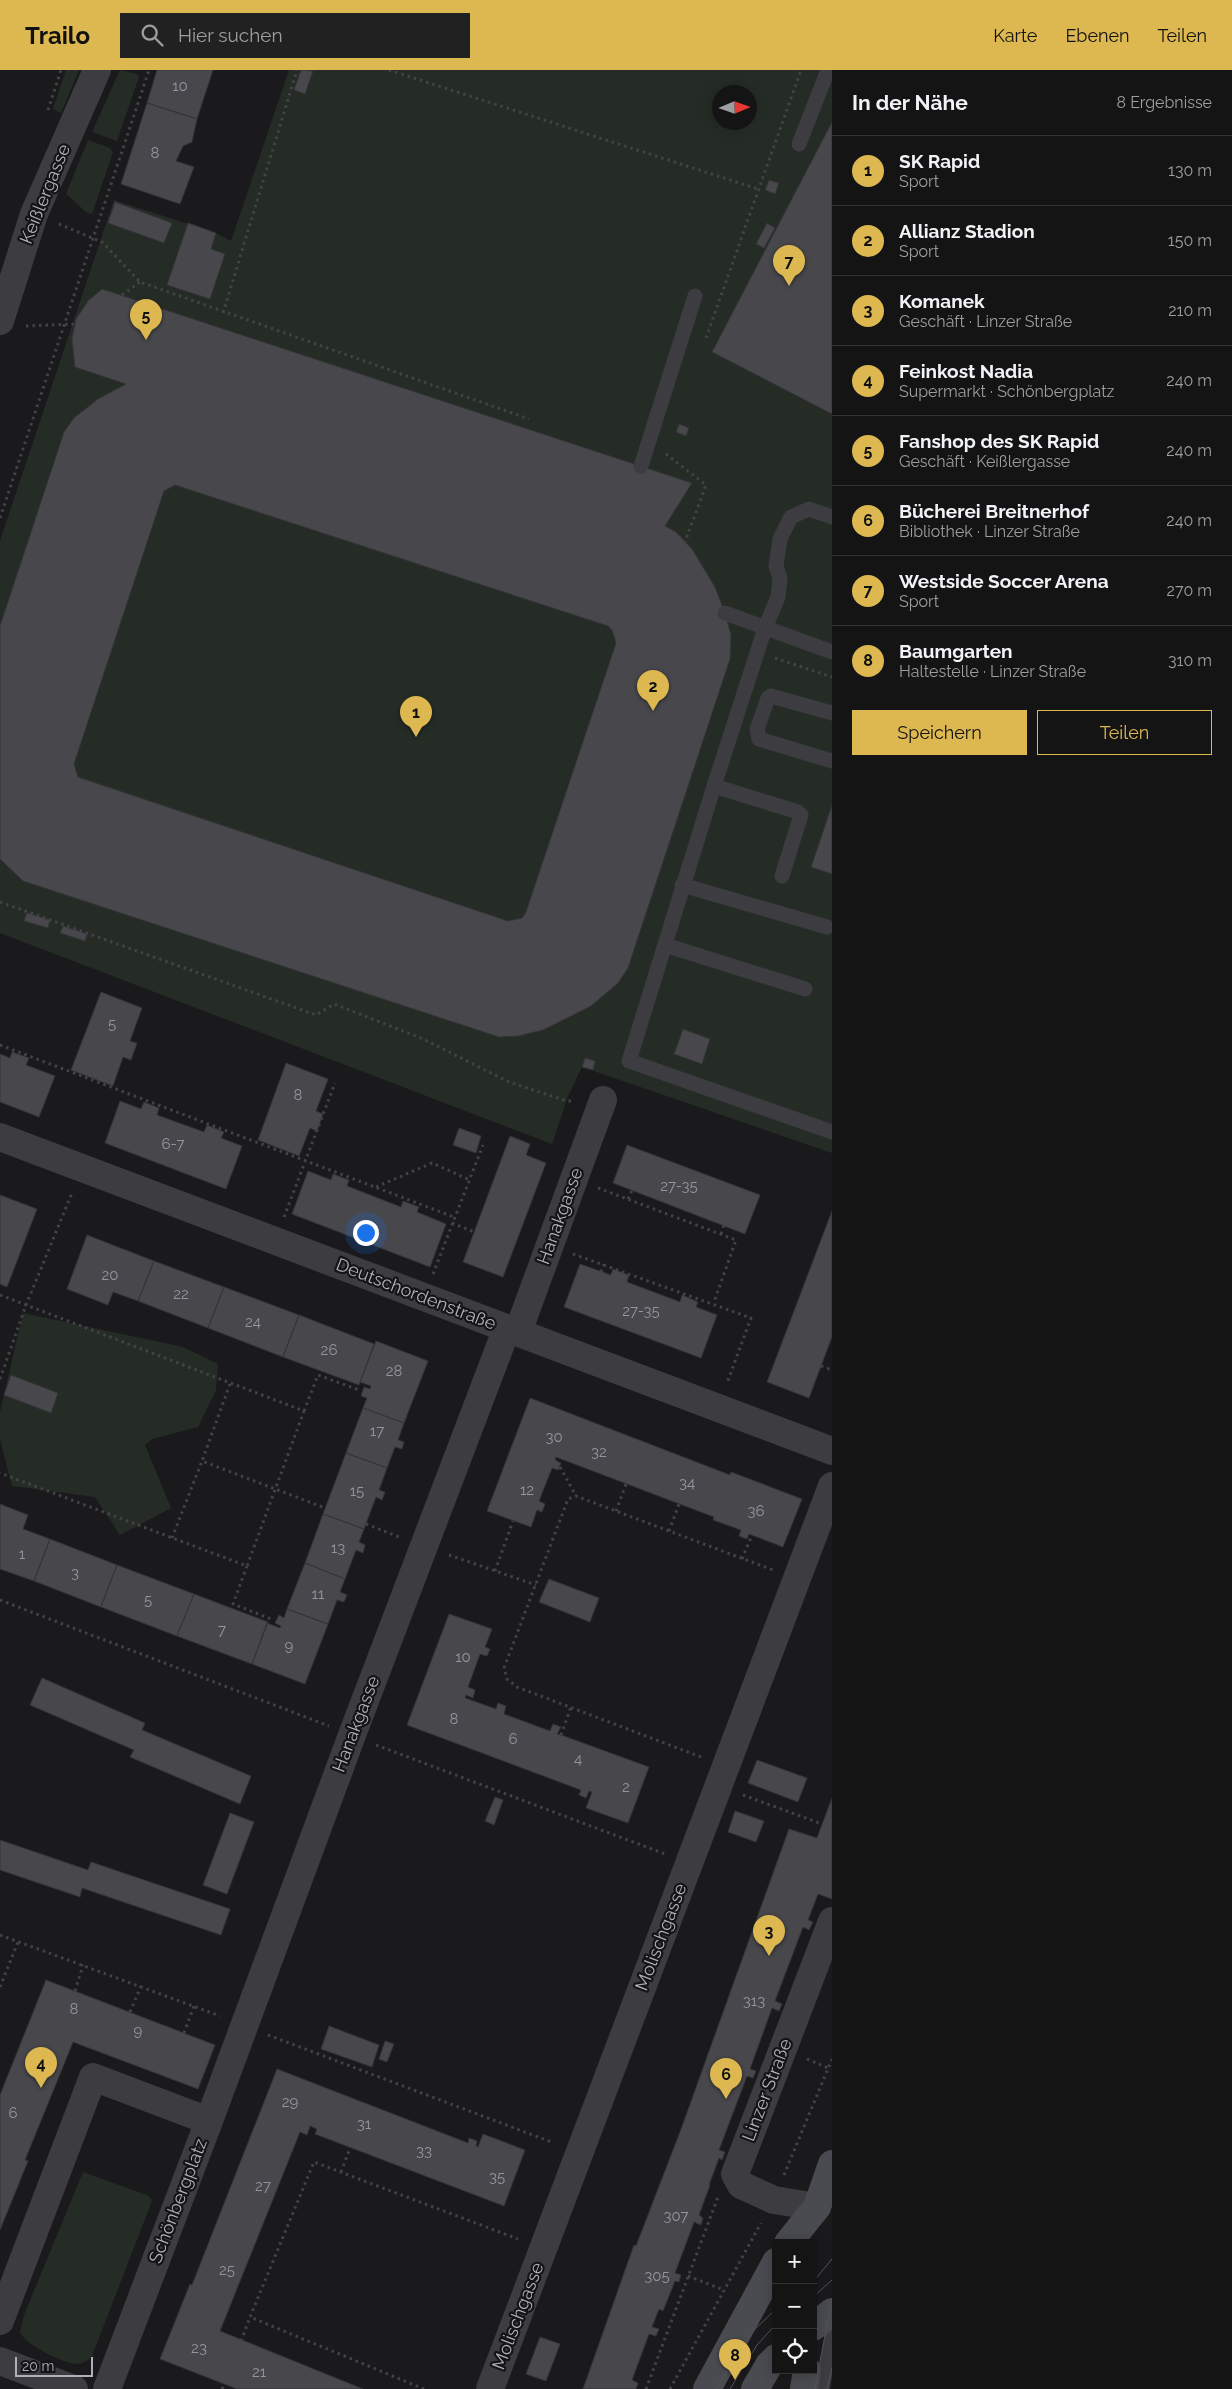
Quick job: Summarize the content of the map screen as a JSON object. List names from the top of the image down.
{
  "streets": {
    "street": [
      "Keißlergasse",
      "Hanakgasse",
      "Deutschordenstraße",
      "Molischgasse",
      "Linzer Straße",
      "Schönbergplatz"
    ]
  },
  "crossings": [
    ["Hanakgasse", "Deutschordenstraße"],
    ["Hanakgasse", "Schönbergplatz"]
  ],
  "house_numbers": [
    "10",
    "8",
    "5",
    "8",
    "6-7",
    "27-35",
    "20",
    "22",
    "27-35",
    "24",
    "26",
    "28",
    "17",
    "30",
    "32",
    "34",
    "12",
    "15",
    "36",
    "13",
    "1",
    "3",
    "11",
    "5",
    "7",
    "9",
    "10",
    "8",
    "6",
    "4",
    "2",
    "313",
    "8",
    "9",
    "29",
    "6",
    "31",
    "33",
    "35",
    "27",
    "307",
    "25",
    "305",
    "23",
    "21"
  ],
  "scale_bar": "20 m",
  "north": "right",
  "page": {
    "header": "Trailo",
    "search": "Hier suchen",
    "nav": ["Karte", "Ebenen", "Teilen"],
    "heading": ["In der Nähe", "8 Ergebnisse"],
    "list": [
      {
        "mark": "1",
        "name": "SK Rapid",
        "note": "Sport",
        "value": "130 m"
      },
      {
        "mark": "2",
        "name": "Allianz Stadion",
        "note": "Sport",
        "value": "150 m"
      },
      {
        "mark": "3",
        "name": "Komanek",
        "note": "Geschäft · Linzer Straße",
        "value": "210 m"
      },
      {
        "mark": "4",
        "name": "Feinkost Nadia",
        "note": "Supermarkt · Schönbergplatz",
        "value": "240 m"
      },
      {
        "mark": "5",
        "name": "Fanshop des SK Rapid",
        "note": "Geschäft · Keißlergasse",
        "value": "240 m"
      },
      {
        "mark": "6",
        "name": "Bücherei Breitnerhof",
        "note": "Bibliothek · Linzer Straße",
        "value": "240 m"
      },
      {
        "mark": "7",
        "name": "Westside Soccer Arena",
        "note": "Sport",
        "value": "270 m"
      },
      {
        "mark": "8",
        "name": "Baumgarten",
        "note": "Haltestelle · Linzer Straße",
        "value": "310 m"
      }
    ],
    "pins": [
      "7",
      "5",
      "2",
      "1",
      "3",
      "4",
      "6",
      "8"
    ],
    "buttons": ["Speichern", "Teilen"],
    "map_buttons": ["+", "−"],
    "scale": "20 m"
  }
}
